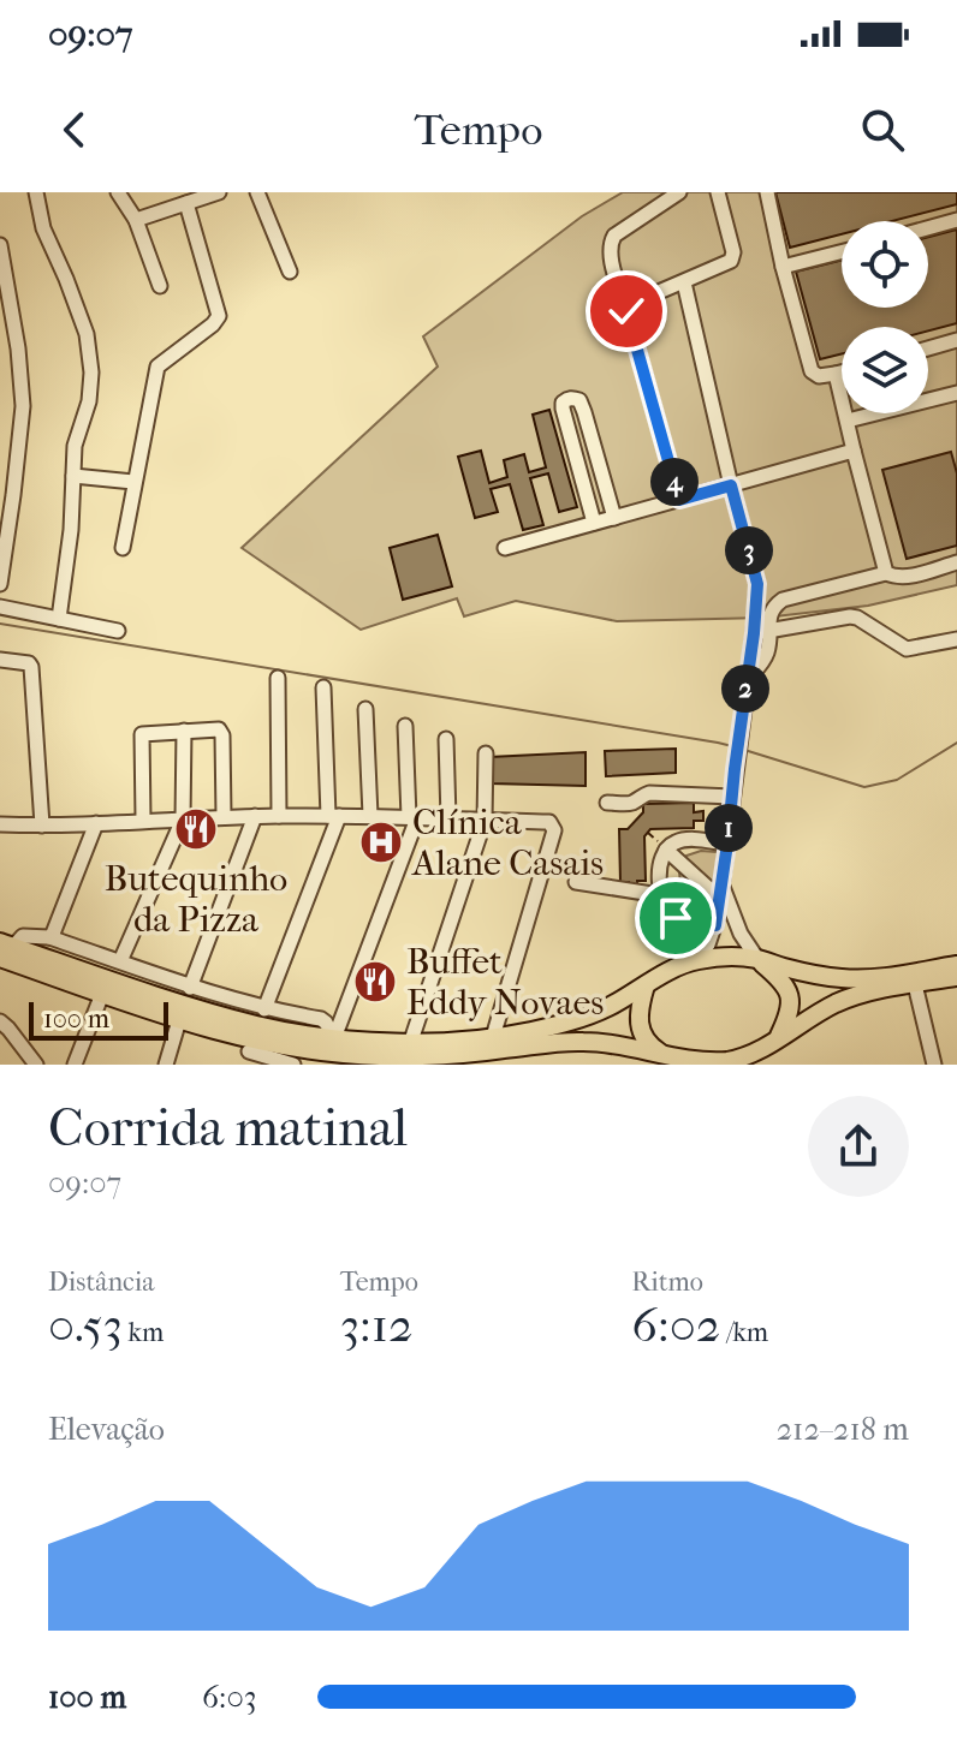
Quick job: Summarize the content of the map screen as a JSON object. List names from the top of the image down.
{
  "places": {
    "restaurant": ["Butequinho da Pizza", "Buffet Eddy Novaes"],
    "hospital": ["Clínica Alane Casais"]
  },
  "scale_bar": "100 m",
  "page": {
    "status": "09:07",
    "header": "Tempo",
    "pins": [
      "4",
      "3",
      "2",
      "1"
    ],
    "scale": "100 m",
    "heading": ["Corrida matinal", "09:07"],
    "stats": [
      ["Distância", "0.53 km"],
      ["Tempo", "3:12"],
      ["Ritmo", "6:02 /km"]
    ],
    "chart": ["Elevação", "212–218 m"],
    "list": [
      {
        "name": "100 m",
        "note": "6:03"
      }
    ]
  }
}
